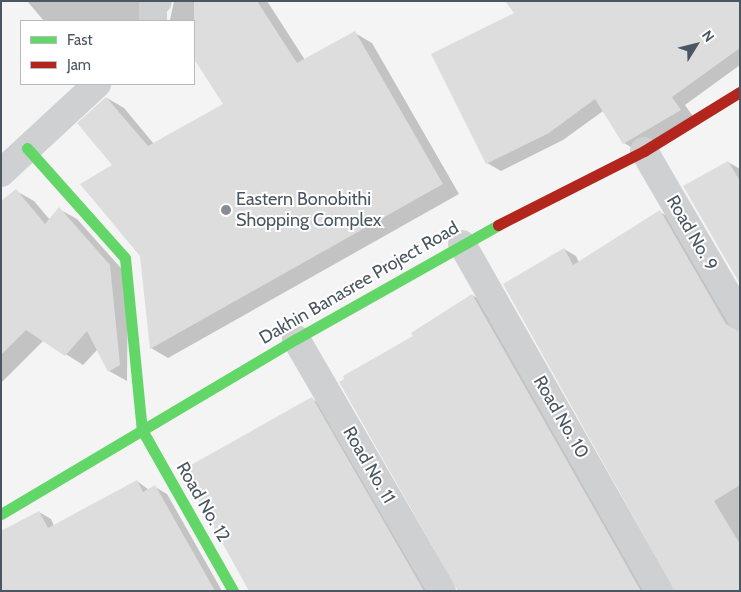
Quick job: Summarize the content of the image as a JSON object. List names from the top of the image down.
{
  "streets": {
    "street": [
      "Road No. 9",
      "Dakhin Banasree Project Road",
      "Road No. 10",
      "Road No. 11",
      "Road No. 12"
    ]
  },
  "crossings": [
    ["Road No. 9", "Dakhin Banasree Project Road"],
    ["Dakhin Banasree Project Road", "Road No. 10"],
    ["Dakhin Banasree Project Road", "Road No. 11"],
    ["Dakhin Banasree Project Road", "Road No. 12"]
  ],
  "places": ["Eastern Bonobithi Shopping Complex"],
  "legend": ["Fast", "Jam"],
  "north": "top right"
}
